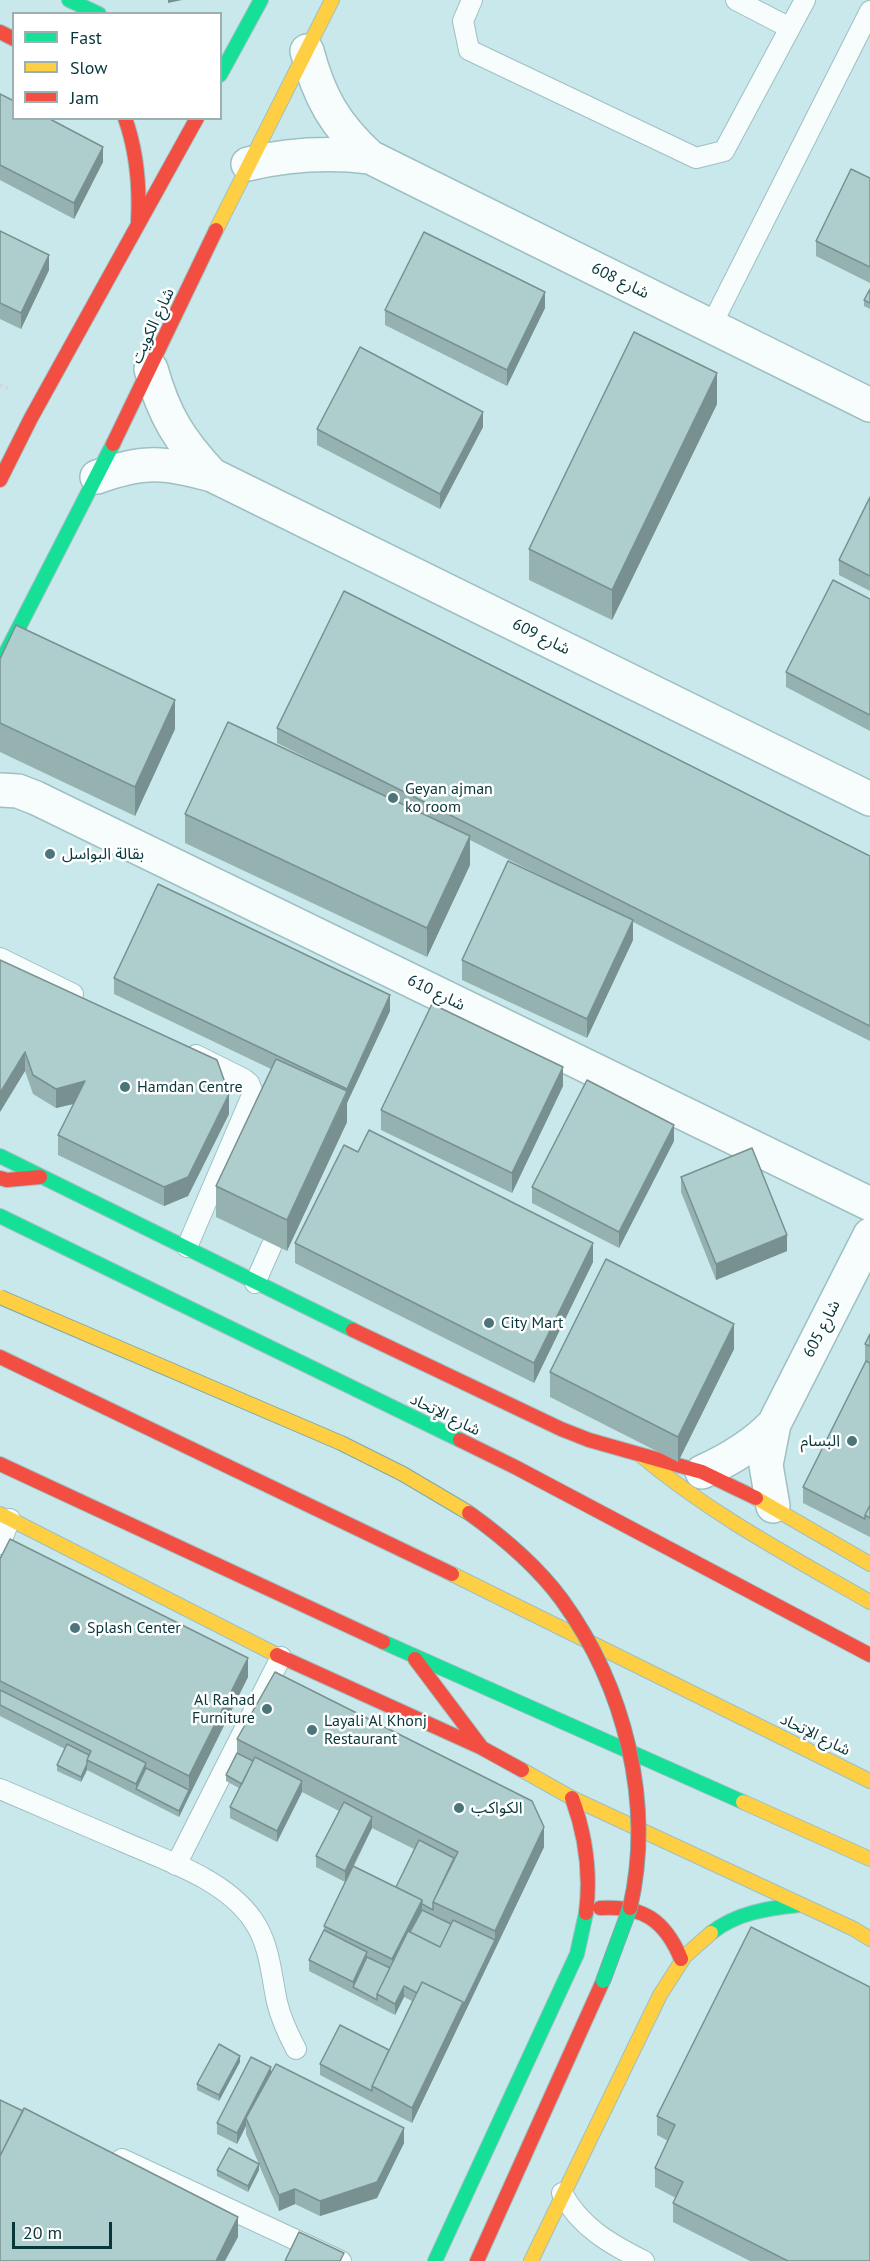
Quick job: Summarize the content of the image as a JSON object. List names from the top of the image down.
{
  "streets": {
    "main road": ["شارع الكويت", "شارع الإتحاد"],
    "street": [
      "شارع 608",
      "شارع 609",
      "شارع 610",
      "شارع 605"
    ]
  },
  "crossings": [
    ["شارع 608", "شارع الكويت"],
    ["شارع الكويت", "شارع 609"]
  ],
  "places": [
    "Geyan ajman ko room",
    "بقالة البواسل",
    "Hamdan Centre",
    "City Mart",
    "البسام",
    "Splash Center",
    "Al Rahad Furniture",
    "Layali Al Khonj Restaurant",
    "الكواكب"
  ],
  "legend": ["Fast", "Slow", "Jam"],
  "scale_bar": "20 m"
}
